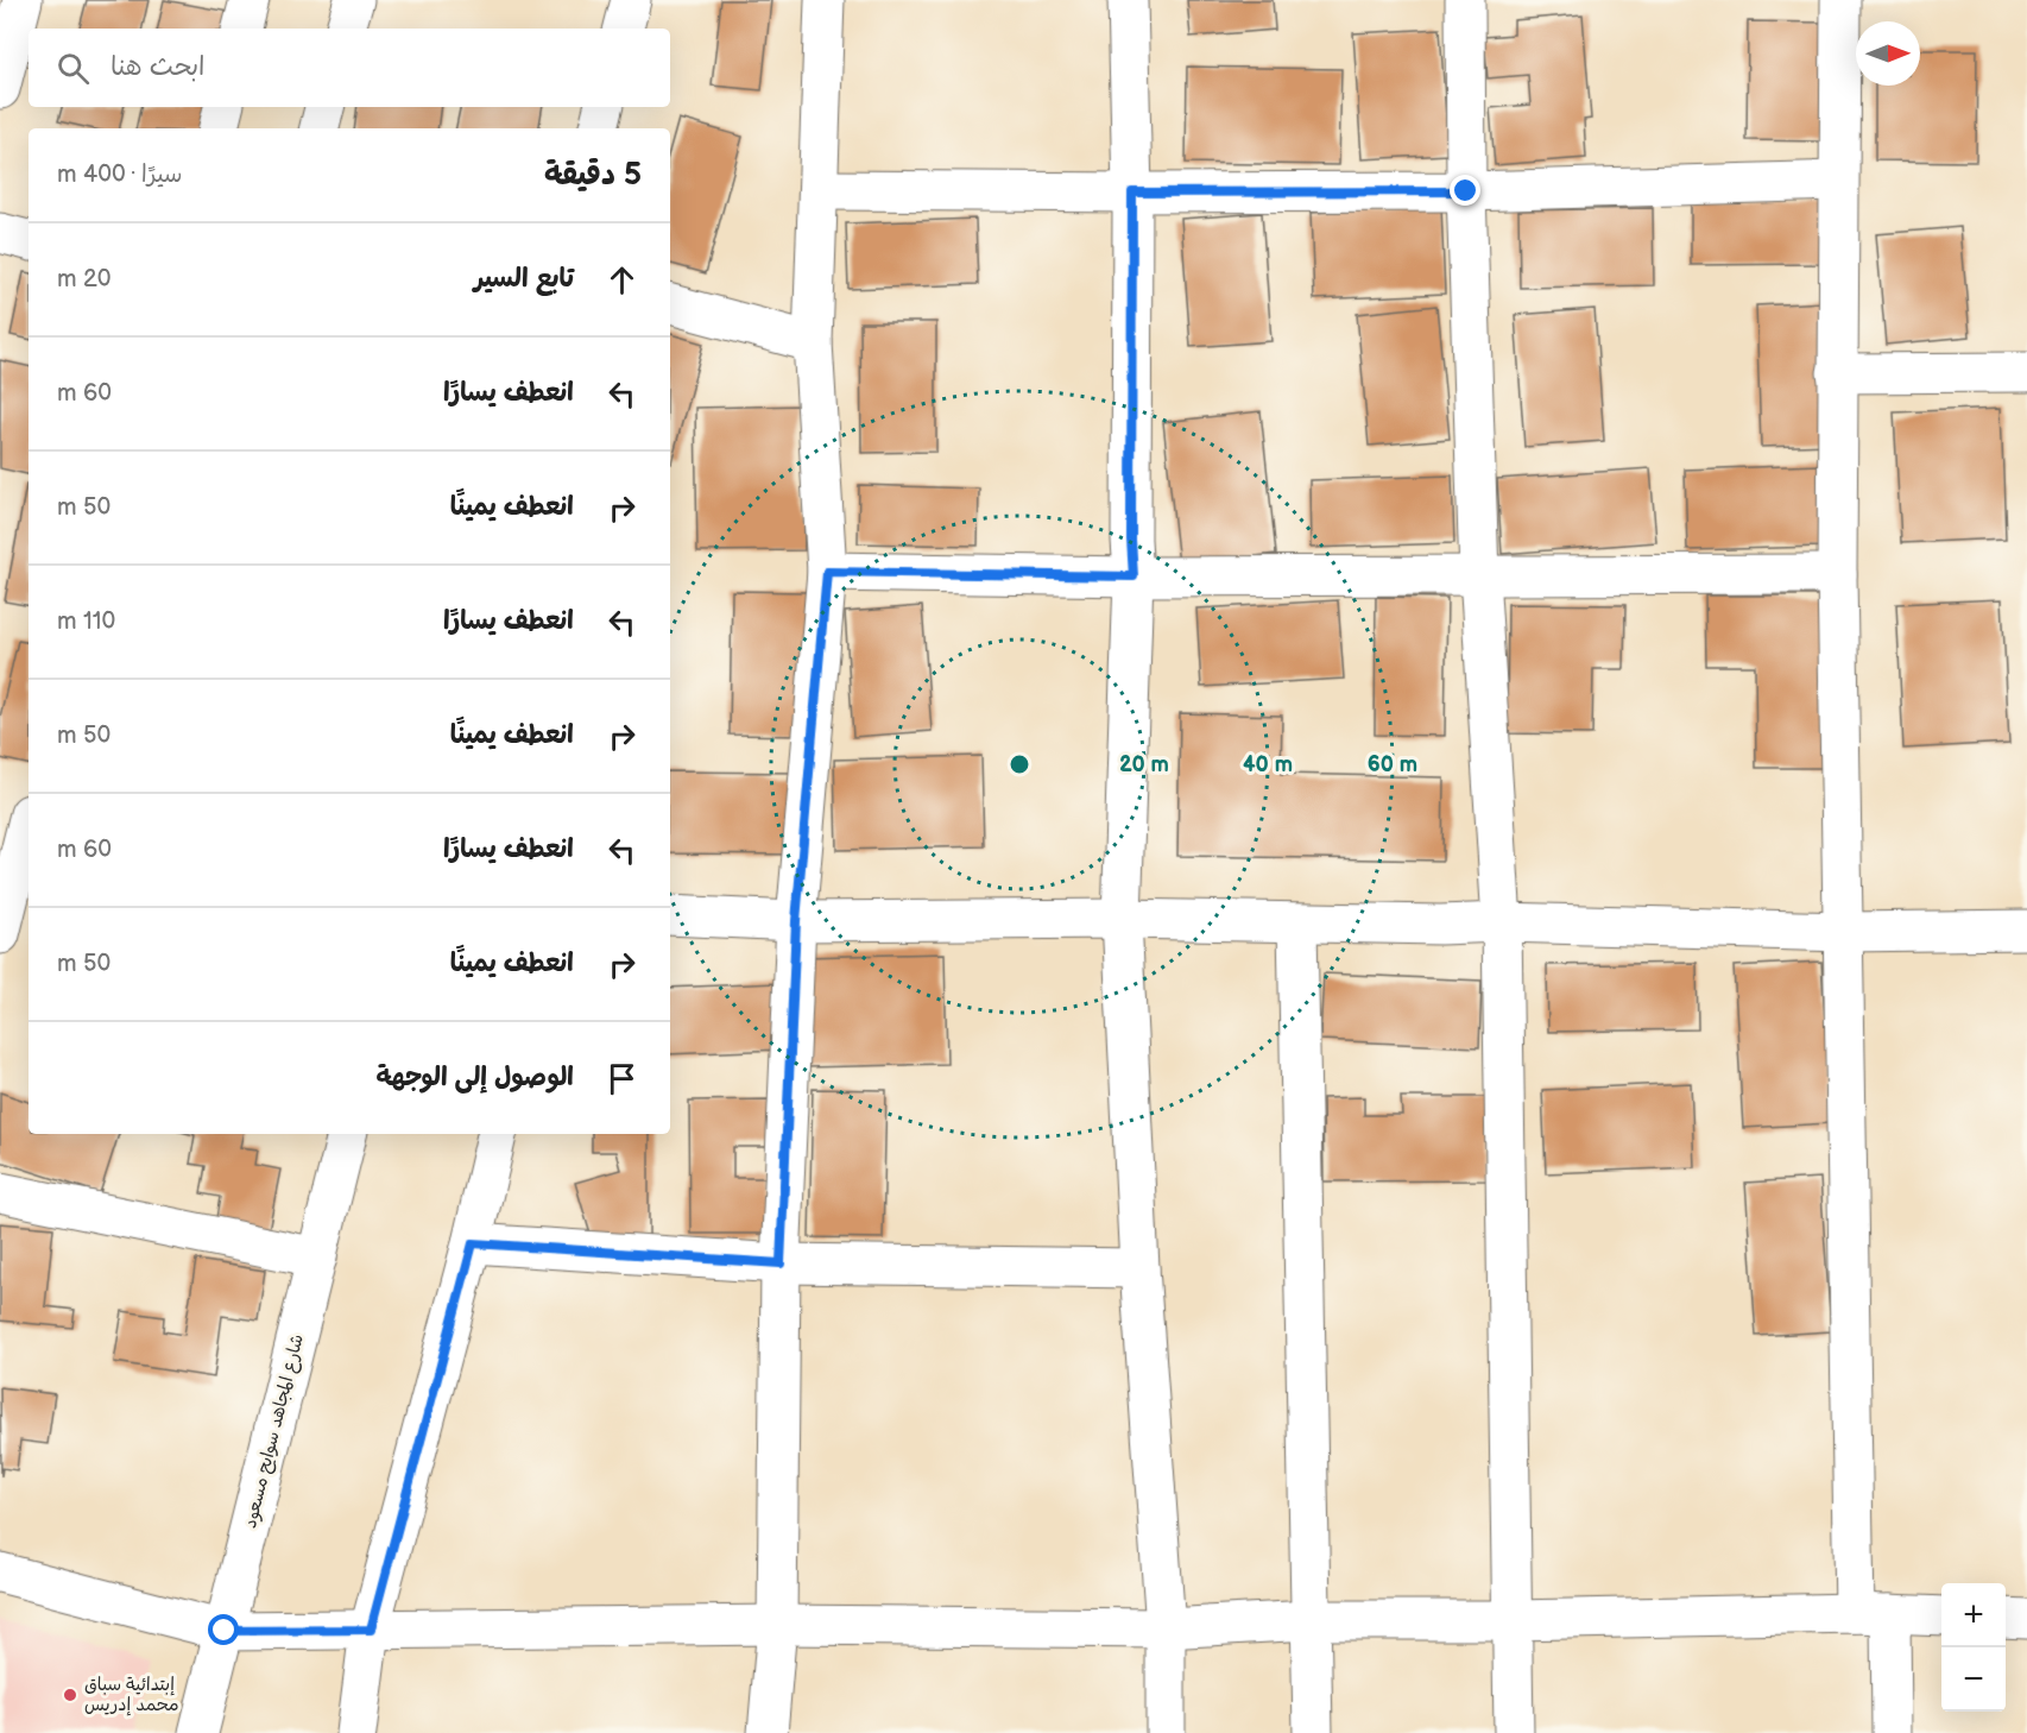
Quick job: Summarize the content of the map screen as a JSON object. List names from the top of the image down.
{
  "streets": {
    "street": ["شارع المجاهد سوايح مسعود"]
  },
  "places": ["إبتدائية سباق محمد إدريس"],
  "north": "right",
  "page": {
    "search": "ابحث هنا",
    "heading": ["5 دقيقة", "سيرًا · 400 m"],
    "list": [
      ["تابع السير", "20 m"],
      ["انعطف يسارًا", "60 m"],
      ["انعطف يمينًا", "50 m"],
      ["انعطف يسارًا", "110 m"],
      ["انعطف يمينًا", "50 m"],
      ["انعطف يسارًا", "60 m"],
      ["انعطف يمينًا", "50 m"],
      "الوصول إلى الوجهة"
    ],
    "map_buttons": ["+", "−"]
  },
  "rings": ["20 m", "40 m", "60 m"]
}
